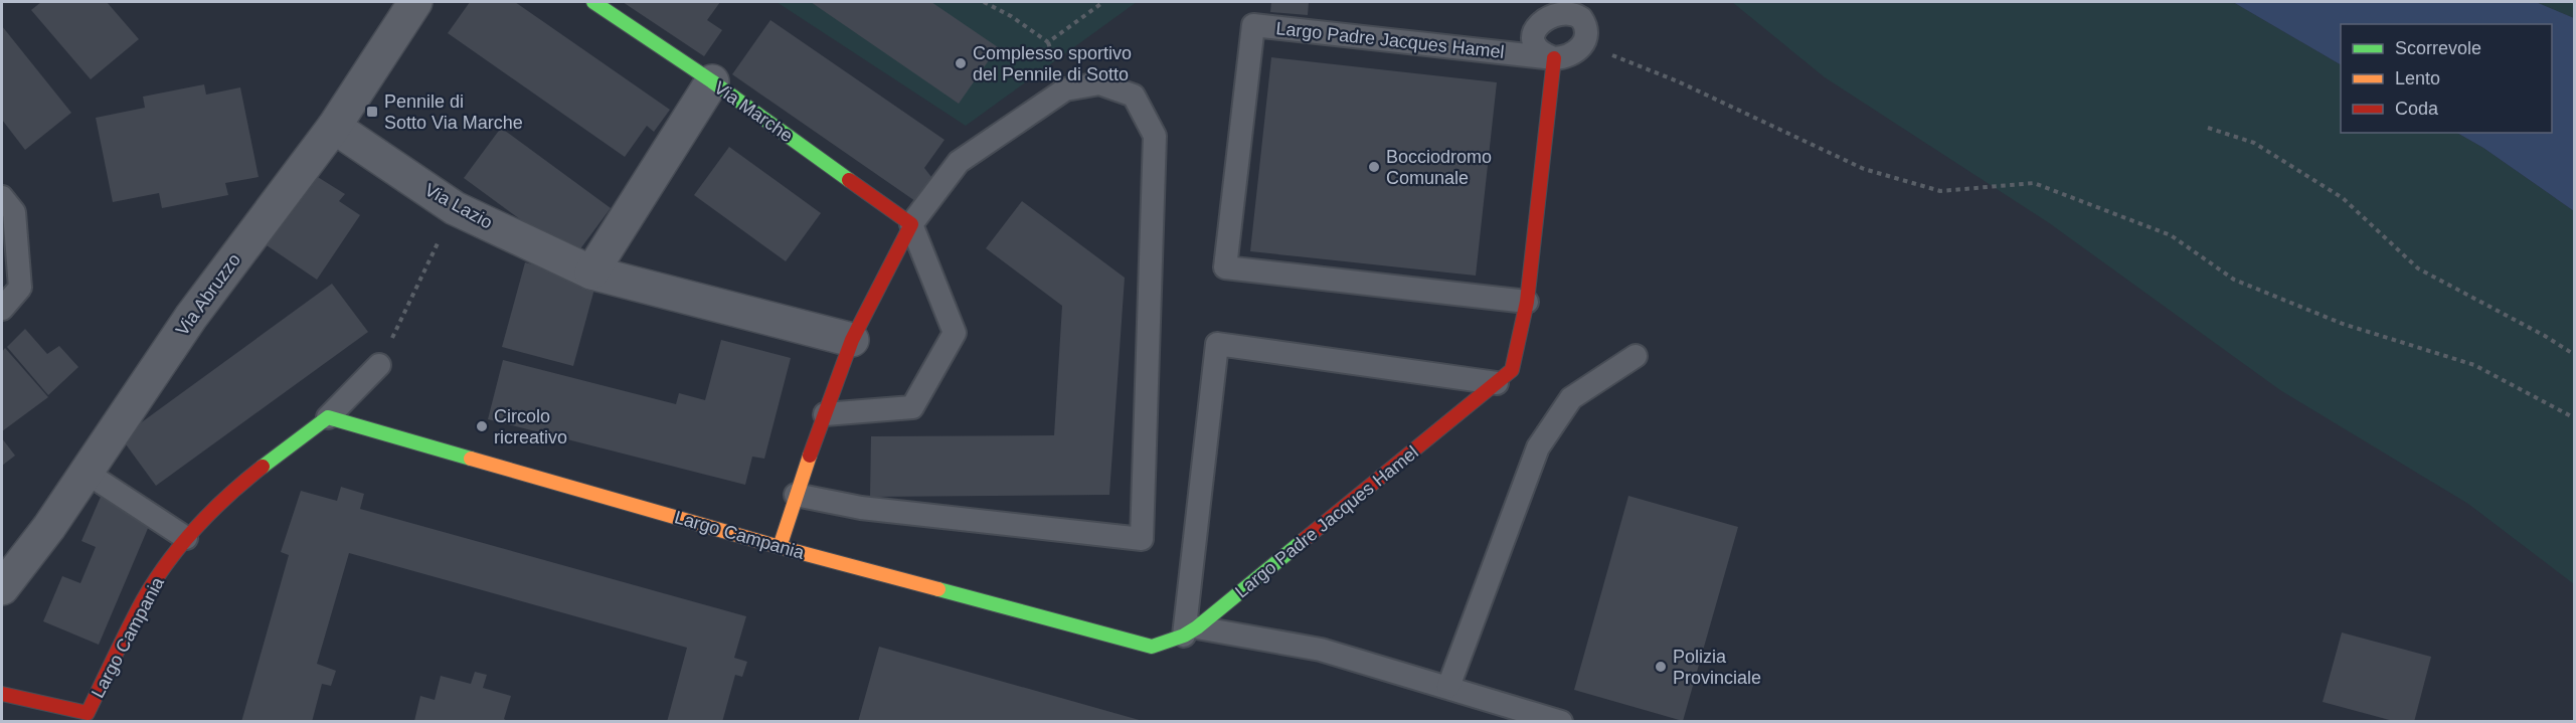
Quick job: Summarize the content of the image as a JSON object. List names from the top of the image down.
{
  "streets": {
    "street": [
      "Largo Padre Jacques Hamel",
      "Via Marche",
      "Via Lazio",
      "Via Abruzzo",
      "Largo Campania"
    ]
  },
  "crossings": [
    ["Largo Padre Jacques Hamel", "Largo Campania"],
    ["Via Lazio", "Via Abruzzo"]
  ],
  "places": {
    "other": [
      "Complesso sportivo del Pennile di Sotto",
      "Bocciodromo Comunale",
      "Circolo ricreativo",
      "Polizia Provinciale"
    ],
    "transit": ["Pennile di Sotto Via Marche"]
  },
  "legend": ["Scorrevole", "Lento", "Coda"]
}
